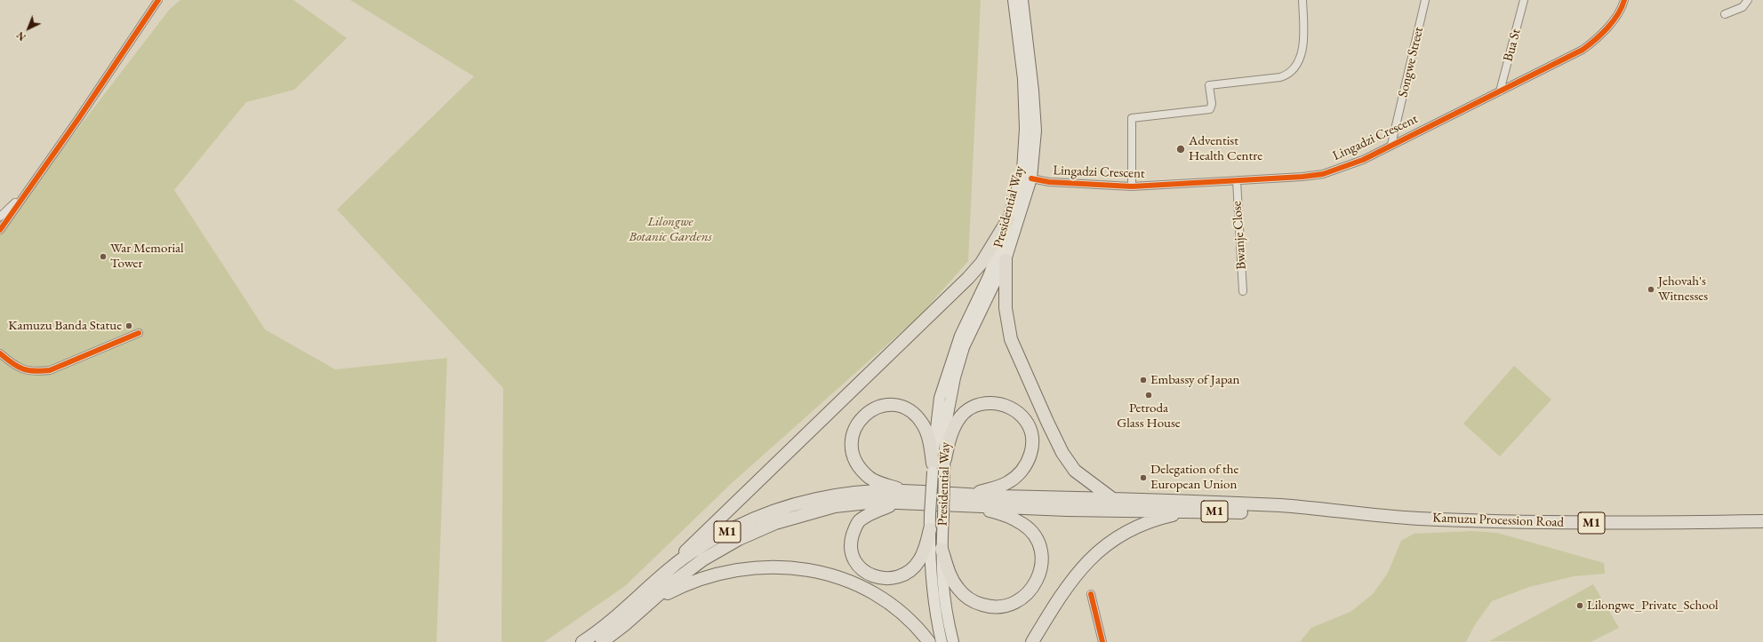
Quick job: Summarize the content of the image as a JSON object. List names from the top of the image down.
{
  "streets": {
    "highway": ["M1", "Kamuzu Procession Road"],
    "main road": ["Presidential Way"],
    "street": [
      "Bua St",
      "Songwe Street",
      "Lingadzi Crescent",
      "Bwanje Close"
    ]
  },
  "crossings": [
    ["Bua St", "Lingadzi Crescent"],
    ["Songwe Street", "Lingadzi Crescent"],
    ["Lingadzi Crescent", "Presidential Way"],
    ["Lingadzi Crescent", "Bwanje Close"],
    ["M1", "Kamuzu Procession Road"]
  ],
  "parks": ["Lilongwe Botanic Gardens"],
  "places": [
    "Adventist Health Centre",
    "War Memorial Tower",
    "Jehovah's Witnesses",
    "Kamuzu Banda Statue",
    "Embassy of Japan",
    "Petroda Glass House",
    "Delegation of the European Union",
    "Lilongwe_Private_School"
  ],
  "north": "bottom left"
}
